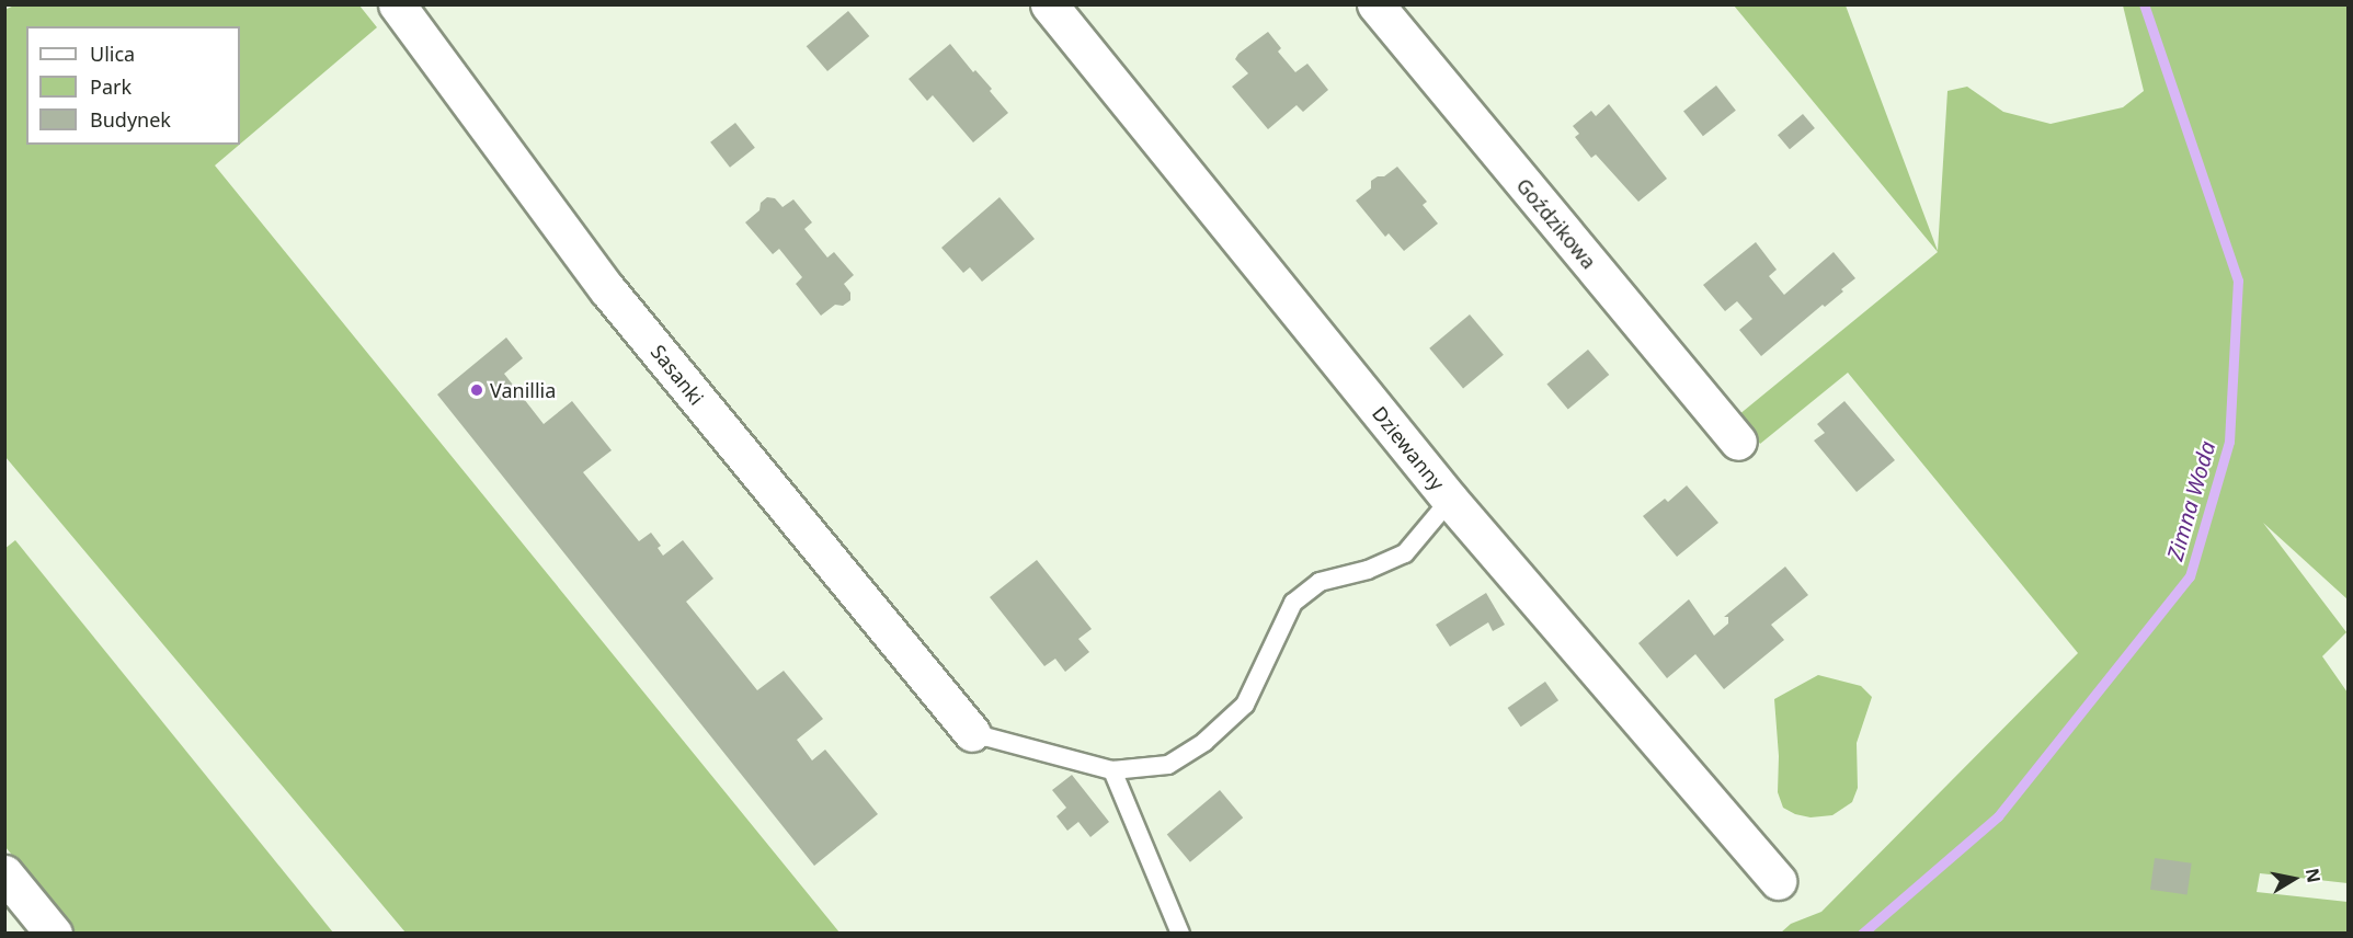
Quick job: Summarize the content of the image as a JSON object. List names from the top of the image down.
{
  "streets": {
    "street": ["Goździkowa", "Sasanki", "Dziewanny"]
  },
  "water": ["Zimna Woda"],
  "places": ["Vanillia"],
  "legend": ["Ulica", "Park", "Budynek"],
  "north": "right"
}
